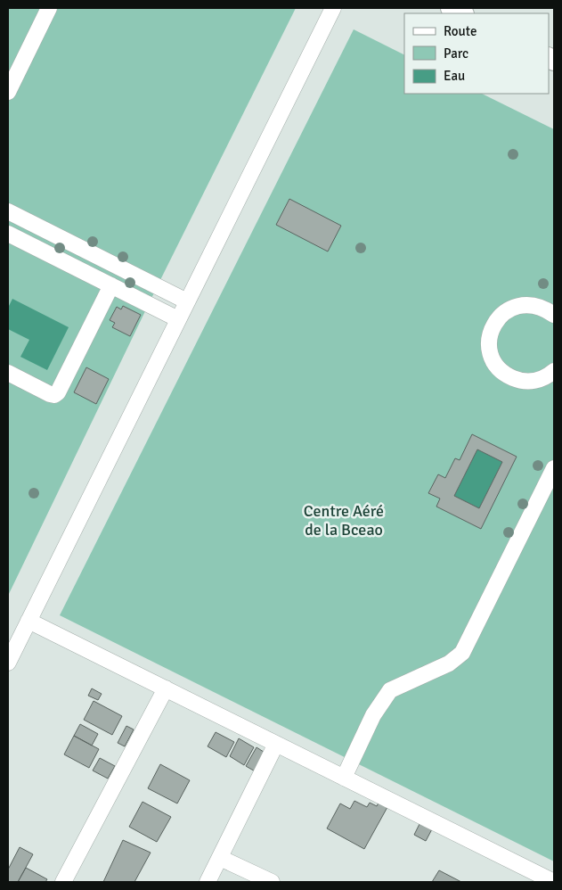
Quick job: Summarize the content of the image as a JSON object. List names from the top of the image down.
{
  "parks": ["Centre Aéré de la Bceao"],
  "legend": ["Route", "Parc", "Eau"]
}
